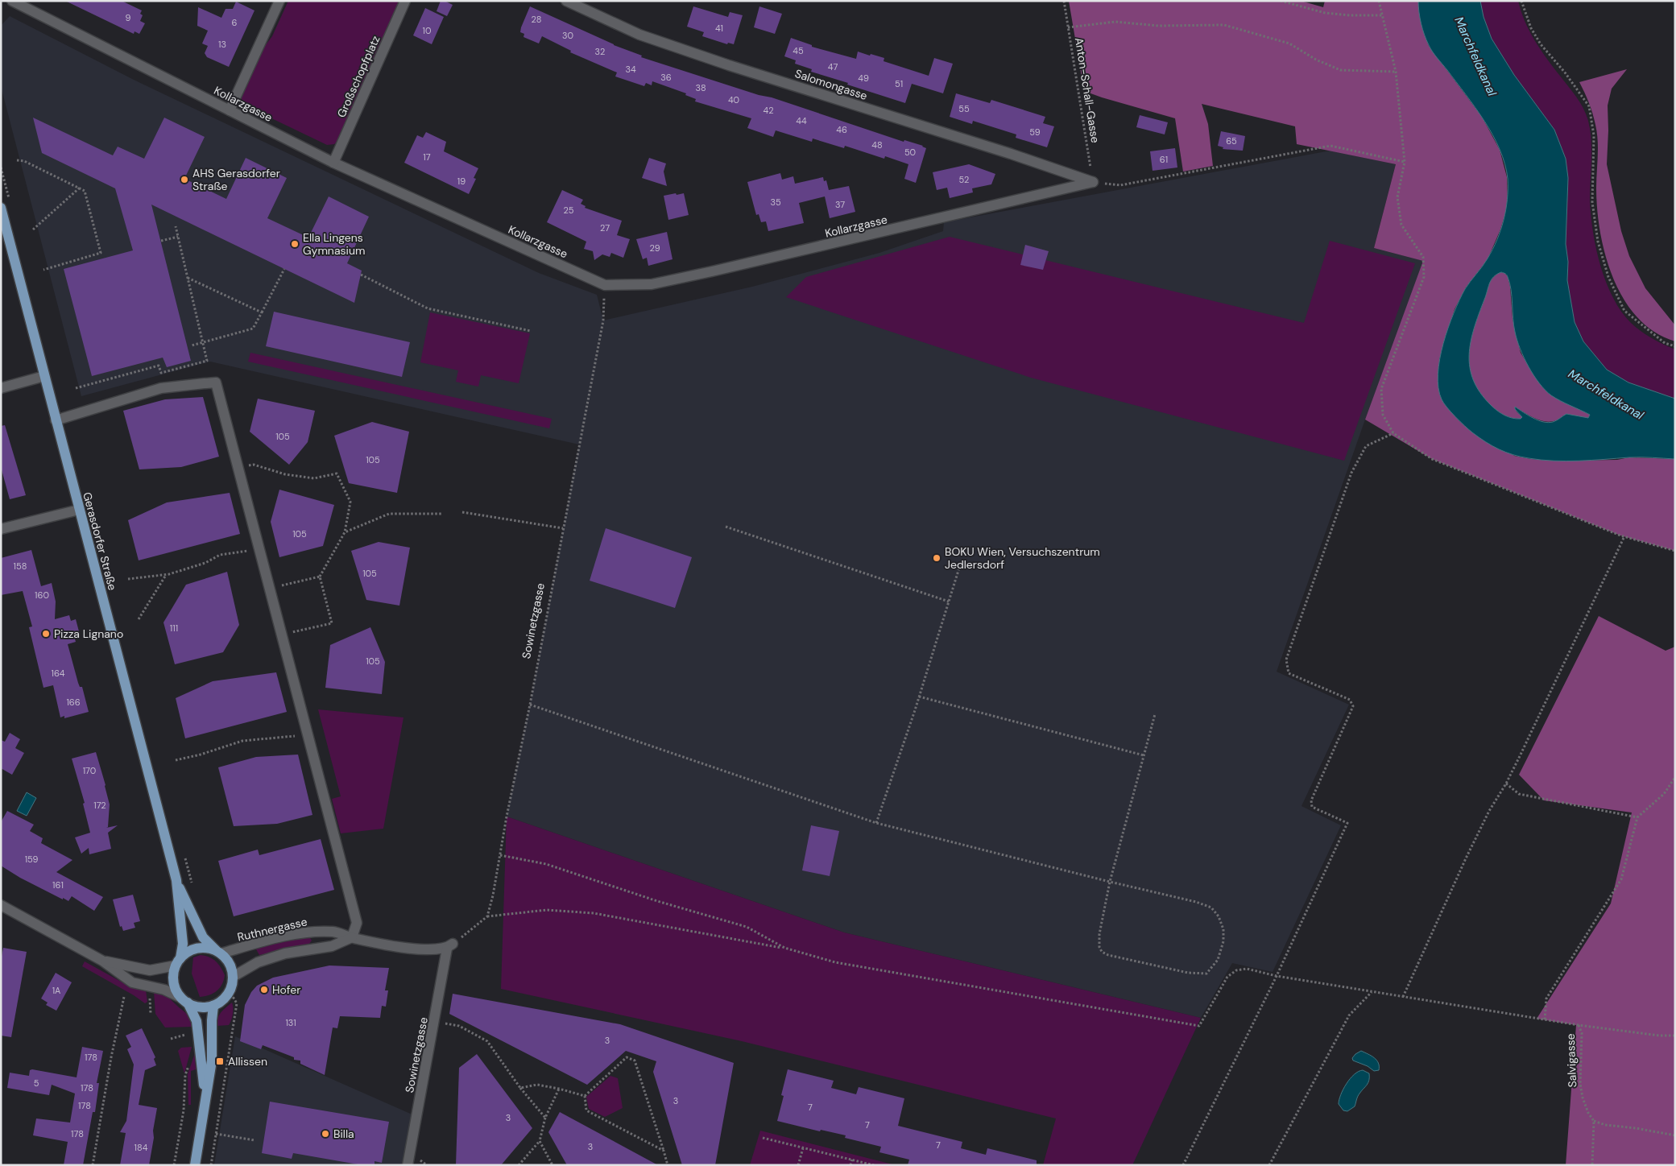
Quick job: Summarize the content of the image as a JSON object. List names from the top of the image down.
{
  "streets": {
    "main road": ["Gerasdorfer Straße"],
    "street": [
      "Großschopfplatz",
      "Salomongasse",
      "Kollarzgasse",
      "Sowinetzgasse",
      "Ruthnergasse"
    ],
    "path": ["Anton-Schall-Gasse", "Salvigasse"]
  },
  "crossings": [
    ["Großschopfplatz", "Kollarzgasse"],
    ["Salomongasse", "Anton-Schall-Gasse"],
    ["Salomongasse", "Kollarzgasse"],
    ["Anton-Schall-Gasse", "Kollarzgasse"],
    ["Kollarzgasse", "Sowinetzgasse"],
    ["Gerasdorfer Straße", "Ruthnergasse"],
    ["Sowinetzgasse", "Ruthnergasse"]
  ],
  "water": ["Marchfeldkanal"],
  "places": {
    "other": [
      "AHS Gerasdorfer Straße",
      "Ella Lingens Gymnasium",
      "BOKU Wien, Versuchszentrum Jedlersdorf",
      "Pizza Lignano",
      "Hofer",
      "Billa"
    ],
    "transit": ["Allissen"]
  },
  "house_numbers": [
    "9",
    "28",
    "6",
    "41",
    "10",
    "30",
    "13",
    "45",
    "32",
    "47",
    "34",
    "36",
    "49",
    "51",
    "38",
    "40",
    "55",
    "42",
    "44",
    "46",
    "59",
    "65",
    "48",
    "50",
    "17",
    "61",
    "52",
    "19",
    "35",
    "37",
    "25",
    "27",
    "29",
    "105",
    "105",
    "105",
    "158",
    "105",
    "160",
    "111",
    "105",
    "164",
    "166",
    "170",
    "172",
    "159",
    "161",
    "1A",
    "131",
    "3",
    "178",
    "5",
    "178",
    "3",
    "178",
    "7",
    "3",
    "7",
    "178",
    "7",
    "3",
    "184"
  ]
}
